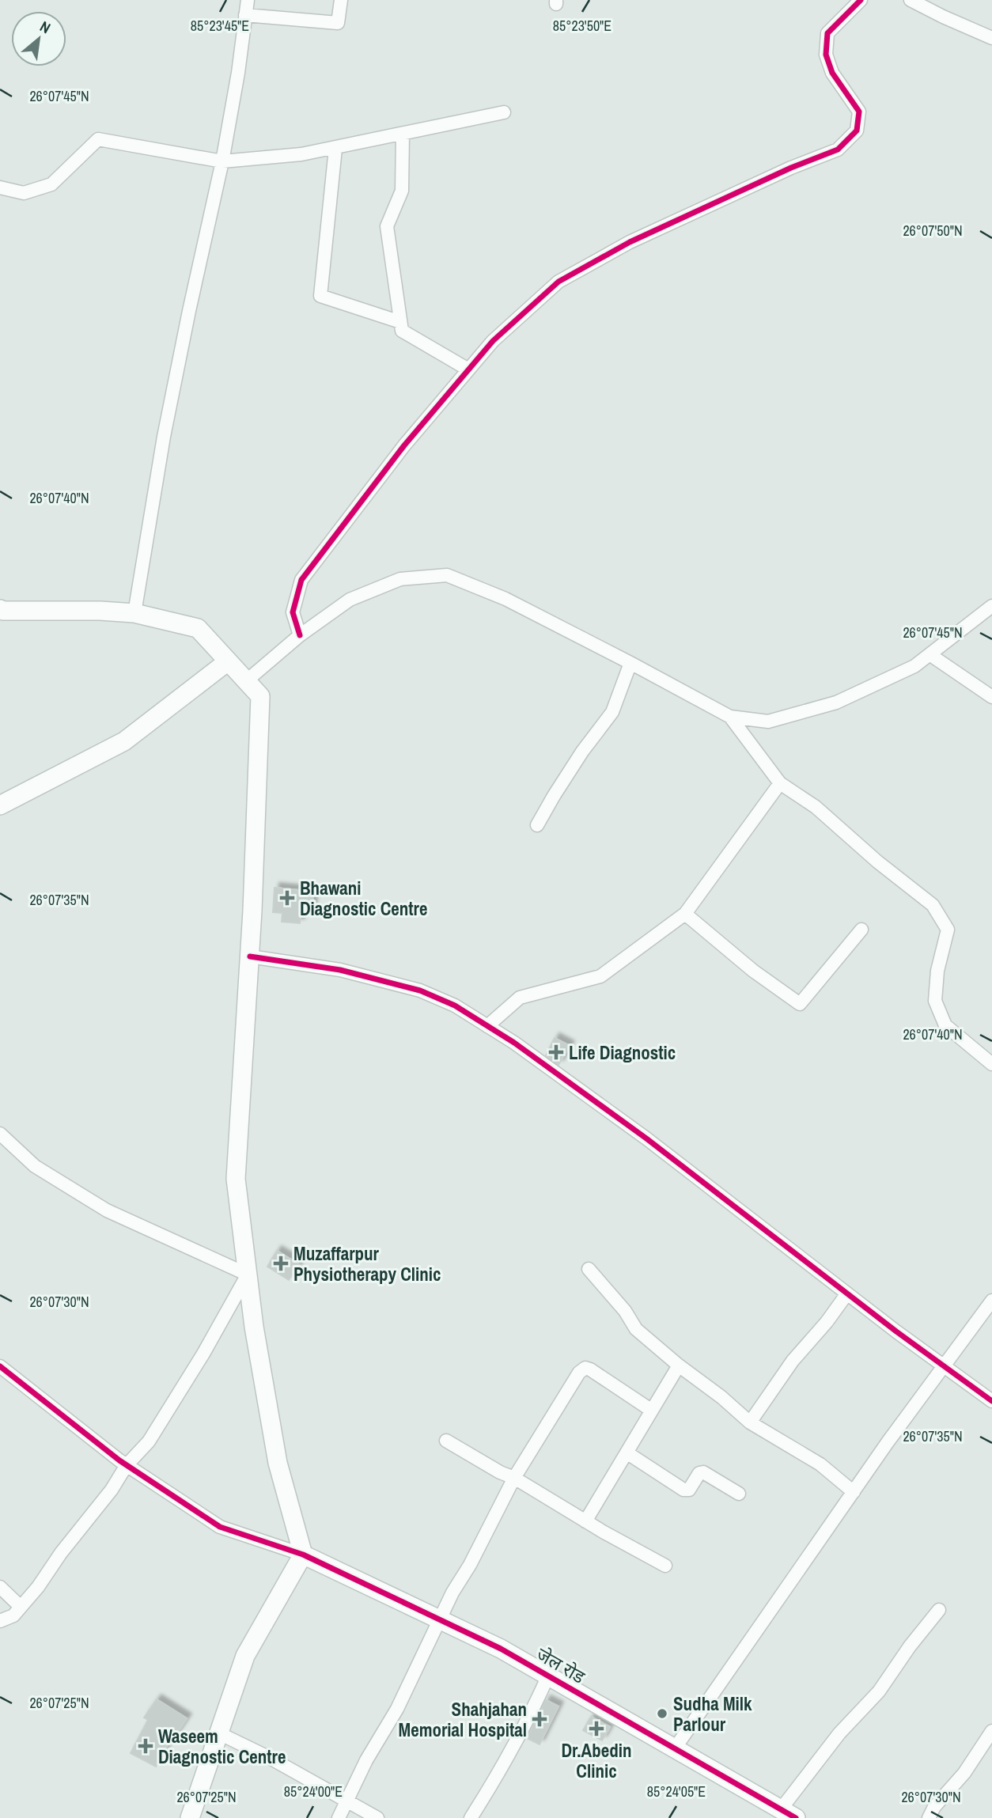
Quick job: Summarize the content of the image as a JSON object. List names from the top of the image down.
{
  "streets": {
    "main road": ["जेल रोड"]
  },
  "places": {
    "health": [
      "Bhawani Diagnostic Centre",
      "Life Diagnostic",
      "Muzaffarpur Physiotherapy Clinic",
      "Shahjahan Memorial Hospital",
      "Dr.Abedin Clinic",
      "Waseem Diagnostic Centre"
    ],
    "other": ["Sudha Milk Parlour"]
  },
  "north": "top right",
  "coordinates": [
    "85°23'45\"E",
    "85°23'50\"E",
    "26°07'45\"N",
    "26°07'50\"N",
    "26°07'40\"N",
    "26°07'35\"N",
    "26°07'30\"N",
    "26°07'25\"N",
    "85°24'00\"E",
    "85°24'05\"E"
  ]
}
